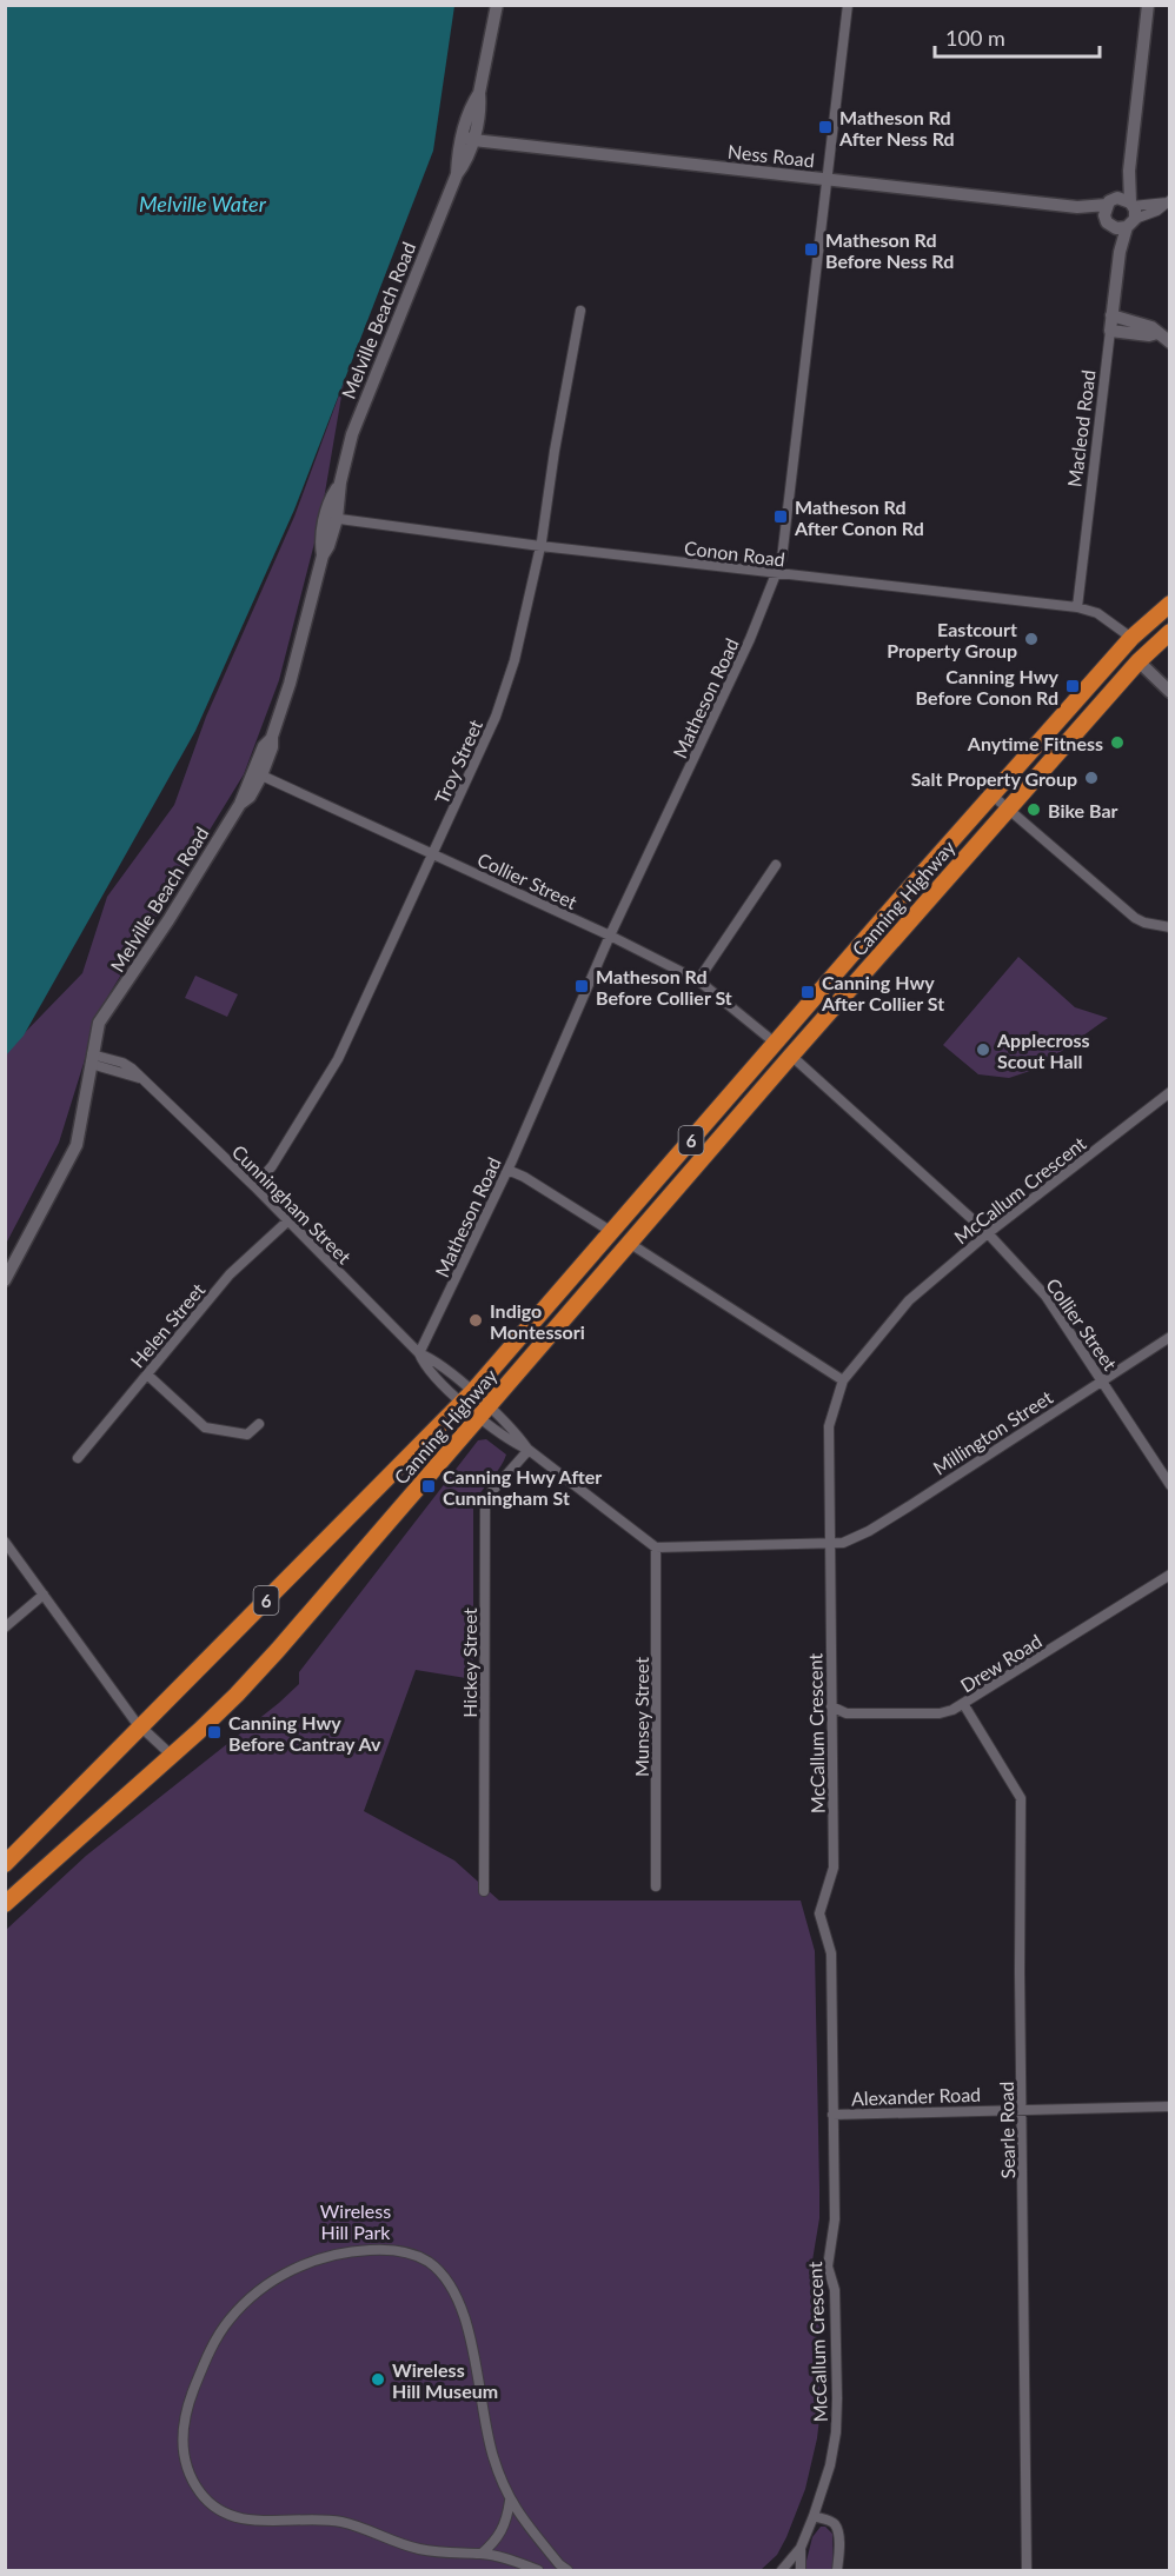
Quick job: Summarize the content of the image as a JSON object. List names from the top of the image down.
{
  "streets": {
    "highway": ["Canning Highway", "6"],
    "street": [
      "Ness Road",
      "Melville Beach Road",
      "Macleod Road",
      "Conon Road",
      "Matheson Road",
      "Troy Street",
      "Collier Street",
      "McCallum Crescent",
      "Cunningham Street",
      "Helen Street",
      "Millington Street",
      "Hickey Street",
      "Drew Road",
      "Munsey Street",
      "Alexander Road",
      "Searle Road"
    ]
  },
  "crossings": [
    ["Ness Road", "Melville Beach Road"],
    ["Ness Road", "Macleod Road"],
    ["Ness Road", "Matheson Road"],
    ["Melville Beach Road", "Conon Road"],
    ["Melville Beach Road", "Collier Street"],
    ["Melville Beach Road", "Cunningham Street"],
    ["Macleod Road", "Conon Road"],
    ["Conon Road", "Matheson Road"],
    ["Conon Road", "Troy Street"],
    ["Conon Road", "Canning Highway"],
    ["Matheson Road", "Collier Street"],
    ["Matheson Road", "Cunningham Street"],
    ["Troy Street", "Collier Street"],
    ["Troy Street", "Cunningham Street"],
    ["Collier Street", "Canning Highway"],
    ["Collier Street", "McCallum Crescent"],
    ["Collier Street", "Millington Street"],
    ["Canning Highway", "Cunningham Street"],
    ["McCallum Crescent", "Millington Street"],
    ["McCallum Crescent", "Drew Road"],
    ["McCallum Crescent", "Alexander Road"],
    ["Cunningham Street", "Helen Street"],
    ["Cunningham Street", "Hickey Street"],
    ["Cunningham Street", "Munsey Street"],
    ["Drew Road", "Searle Road"],
    ["Alexander Road", "Searle Road"]
  ],
  "water": ["Melville Water"],
  "parks": ["Wireless Hill Park"],
  "places": {
    "transit": [
      "Matheson Rd After Ness Rd",
      "Matheson Rd Before Ness Rd",
      "Matheson Rd After Conon Rd",
      "Canning Hwy Before Conon Rd",
      "Matheson Rd Before Collier St",
      "Canning Hwy After Collier St",
      "Canning Hwy After Cunningham St",
      "Canning Hwy Before Cantray Av"
    ],
    "other": [
      "Eastcourt Property Group",
      "Anytime Fitness",
      "Salt Property Group",
      "Bike Bar",
      "Applecross Scout Hall",
      "Indigo Montessori",
      "Wireless Hill Museum"
    ]
  },
  "scale_bar": "100 m"
}
